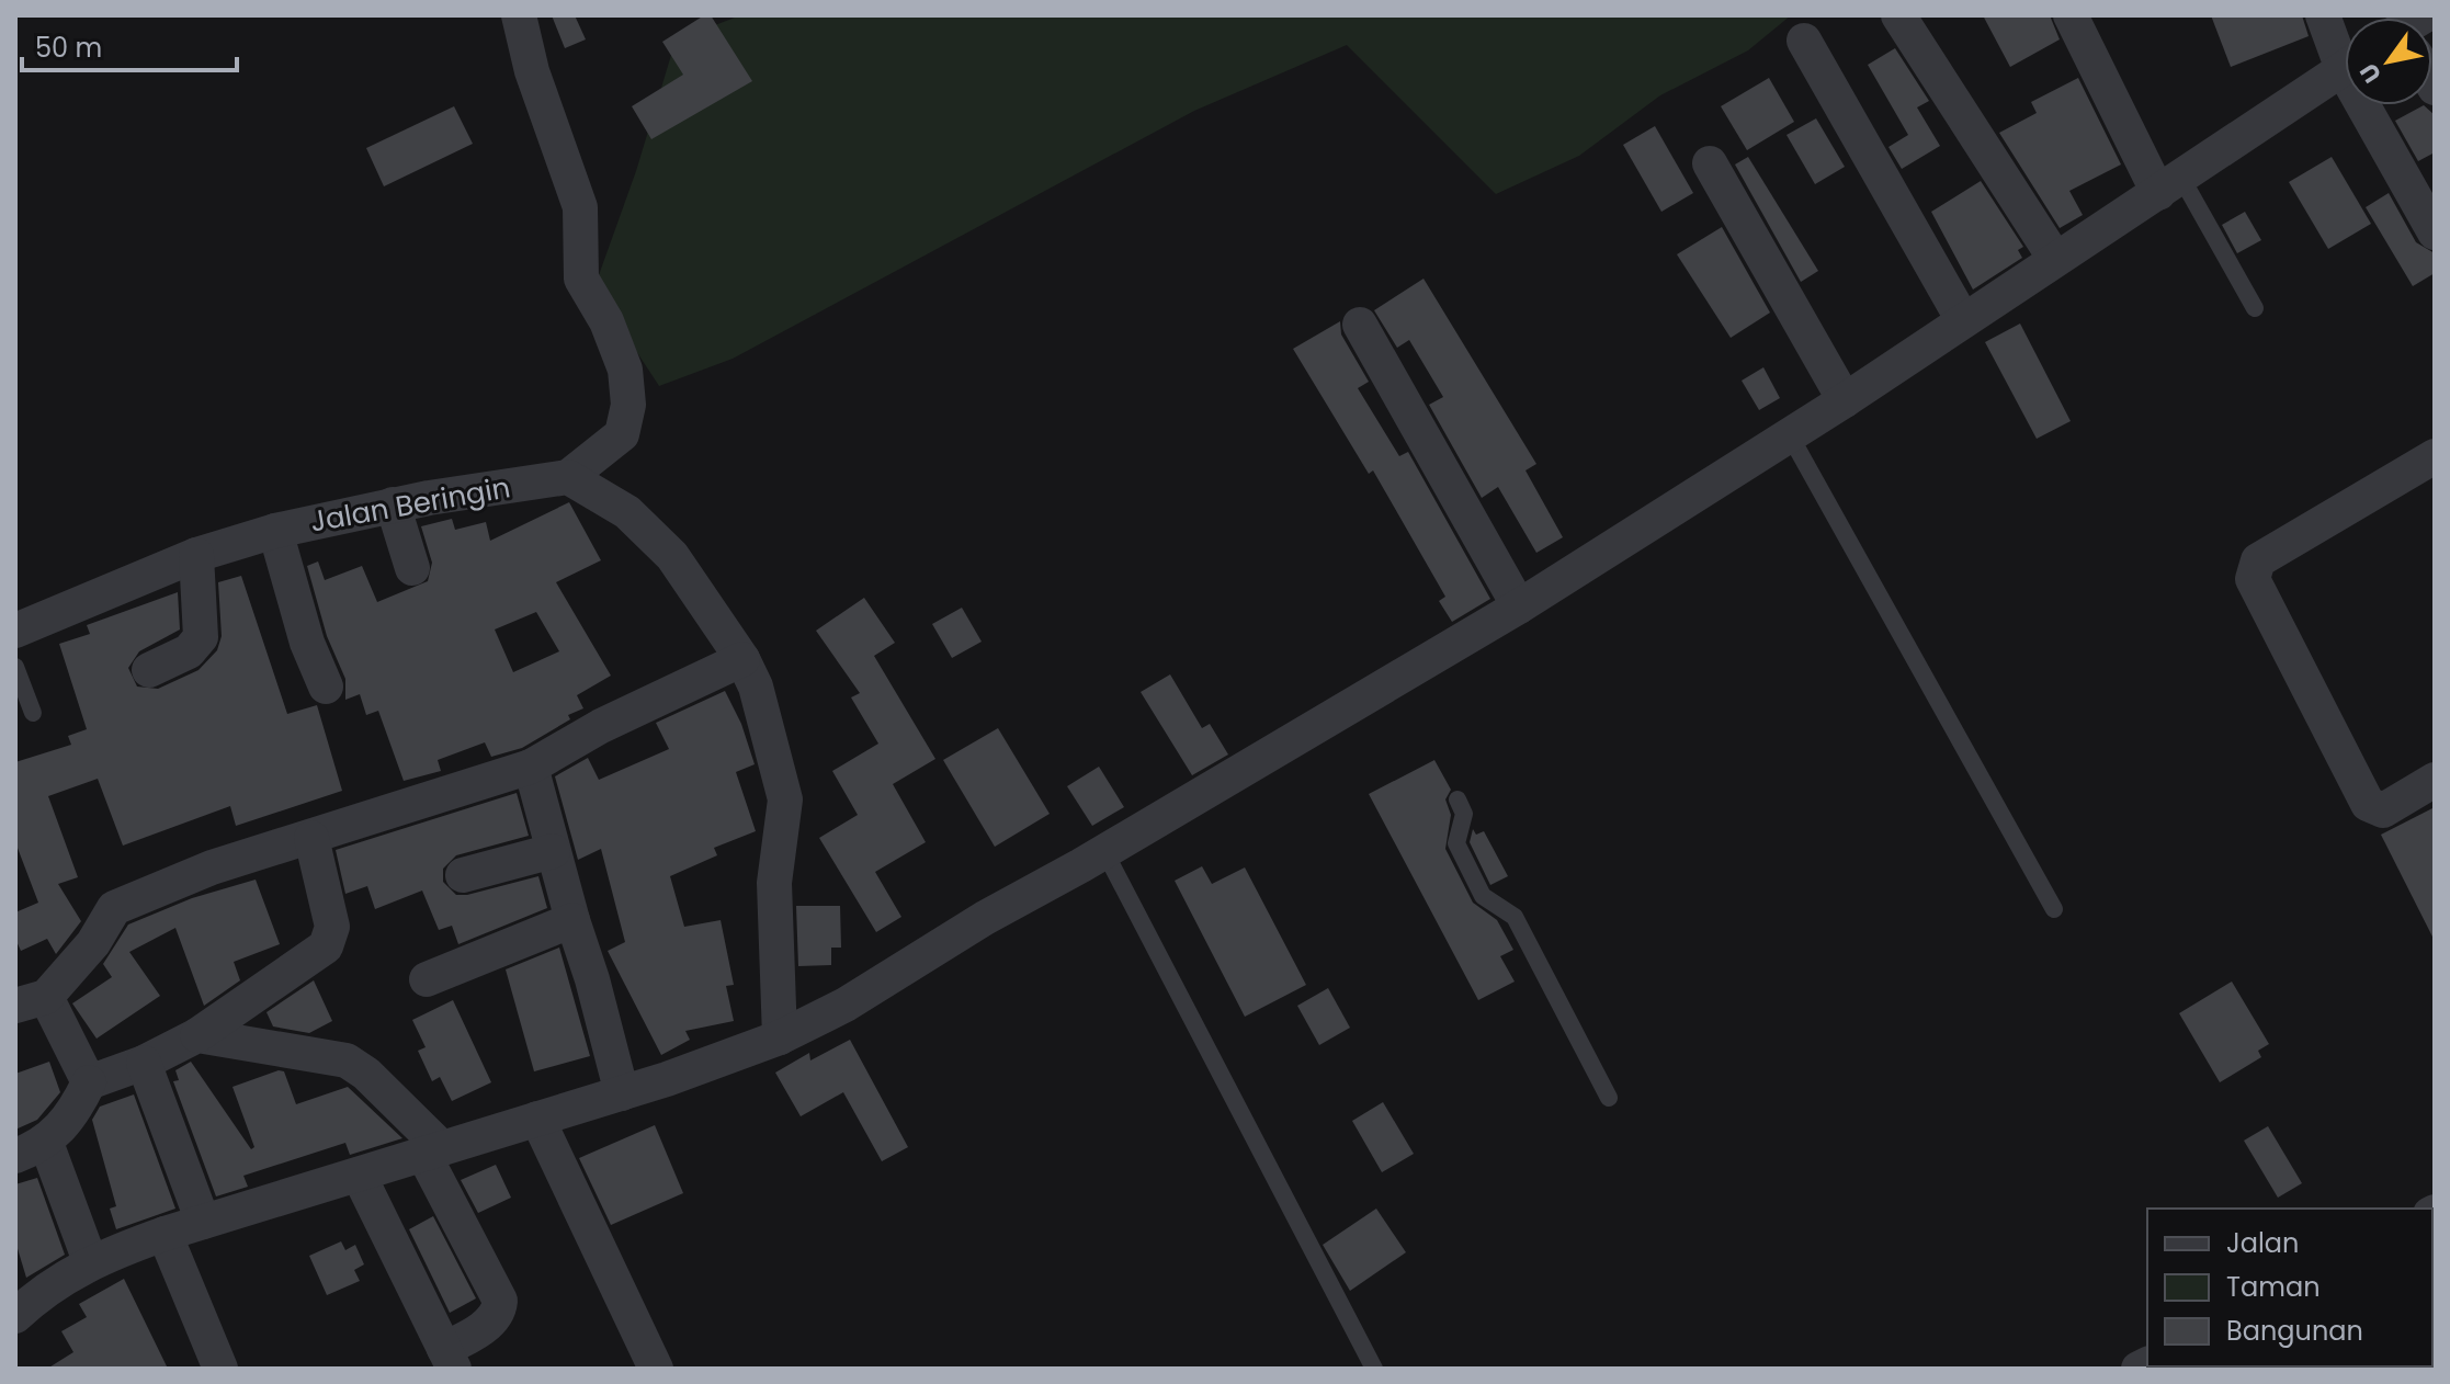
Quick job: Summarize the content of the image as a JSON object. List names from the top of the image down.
{
  "streets": {
    "street": ["Jalan Beringin"]
  },
  "legend": ["Jalan", "Taman", "Bangunan"],
  "scale_bar": "50 m",
  "north": "bottom left"
}
